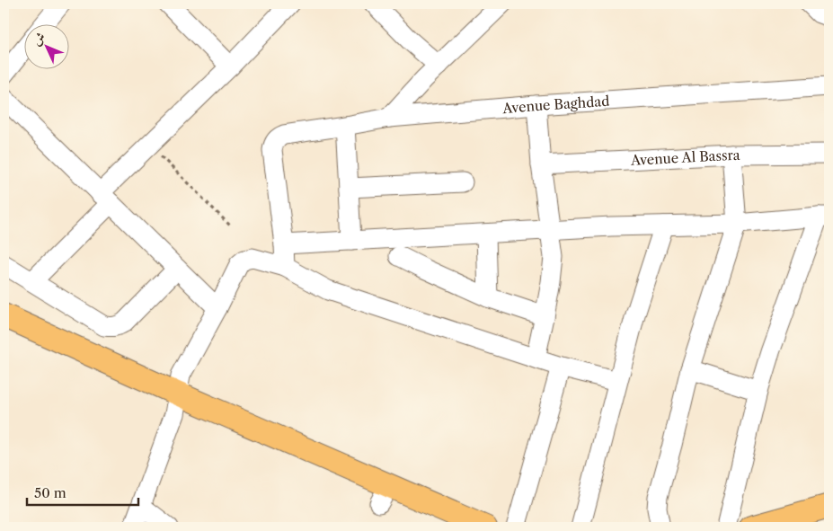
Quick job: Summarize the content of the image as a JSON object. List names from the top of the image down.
{
  "streets": {
    "street": ["Avenue Baghdad", "Avenue Al Bassra"]
  },
  "scale_bar": "50 m",
  "north": "top left"
}
